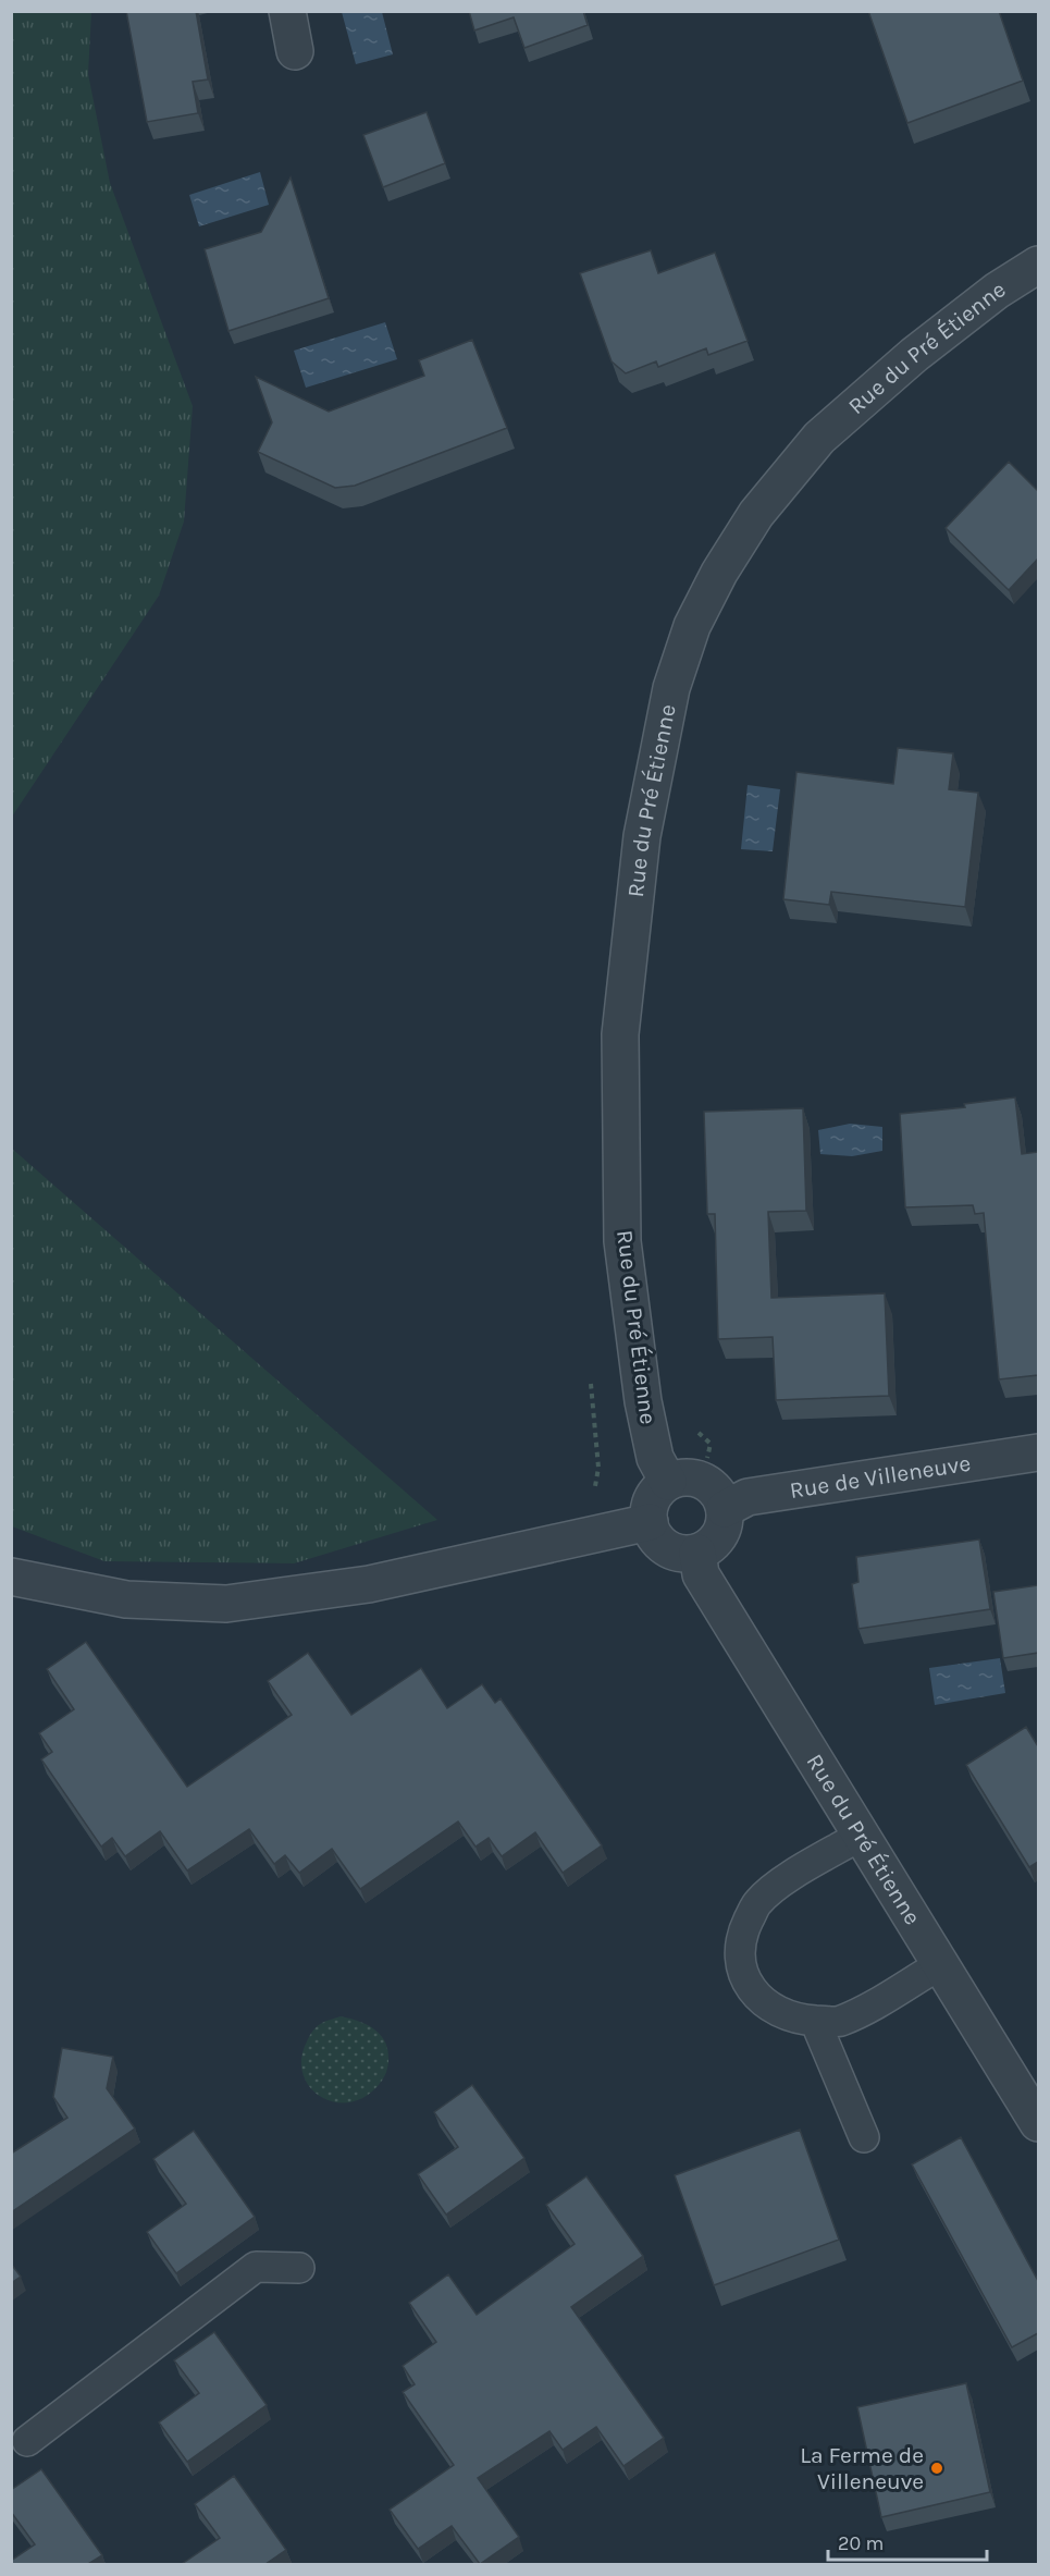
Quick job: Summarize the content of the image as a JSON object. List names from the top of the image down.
{
  "streets": {
    "street": ["Rue du Pré Étienne", "Rue de Villeneuve"]
  },
  "crossings": [
    ["Rue du Pré Étienne", "Rue de Villeneuve"]
  ],
  "places": ["La Ferme de Villeneuve"],
  "scale_bar": "20 m"
}
